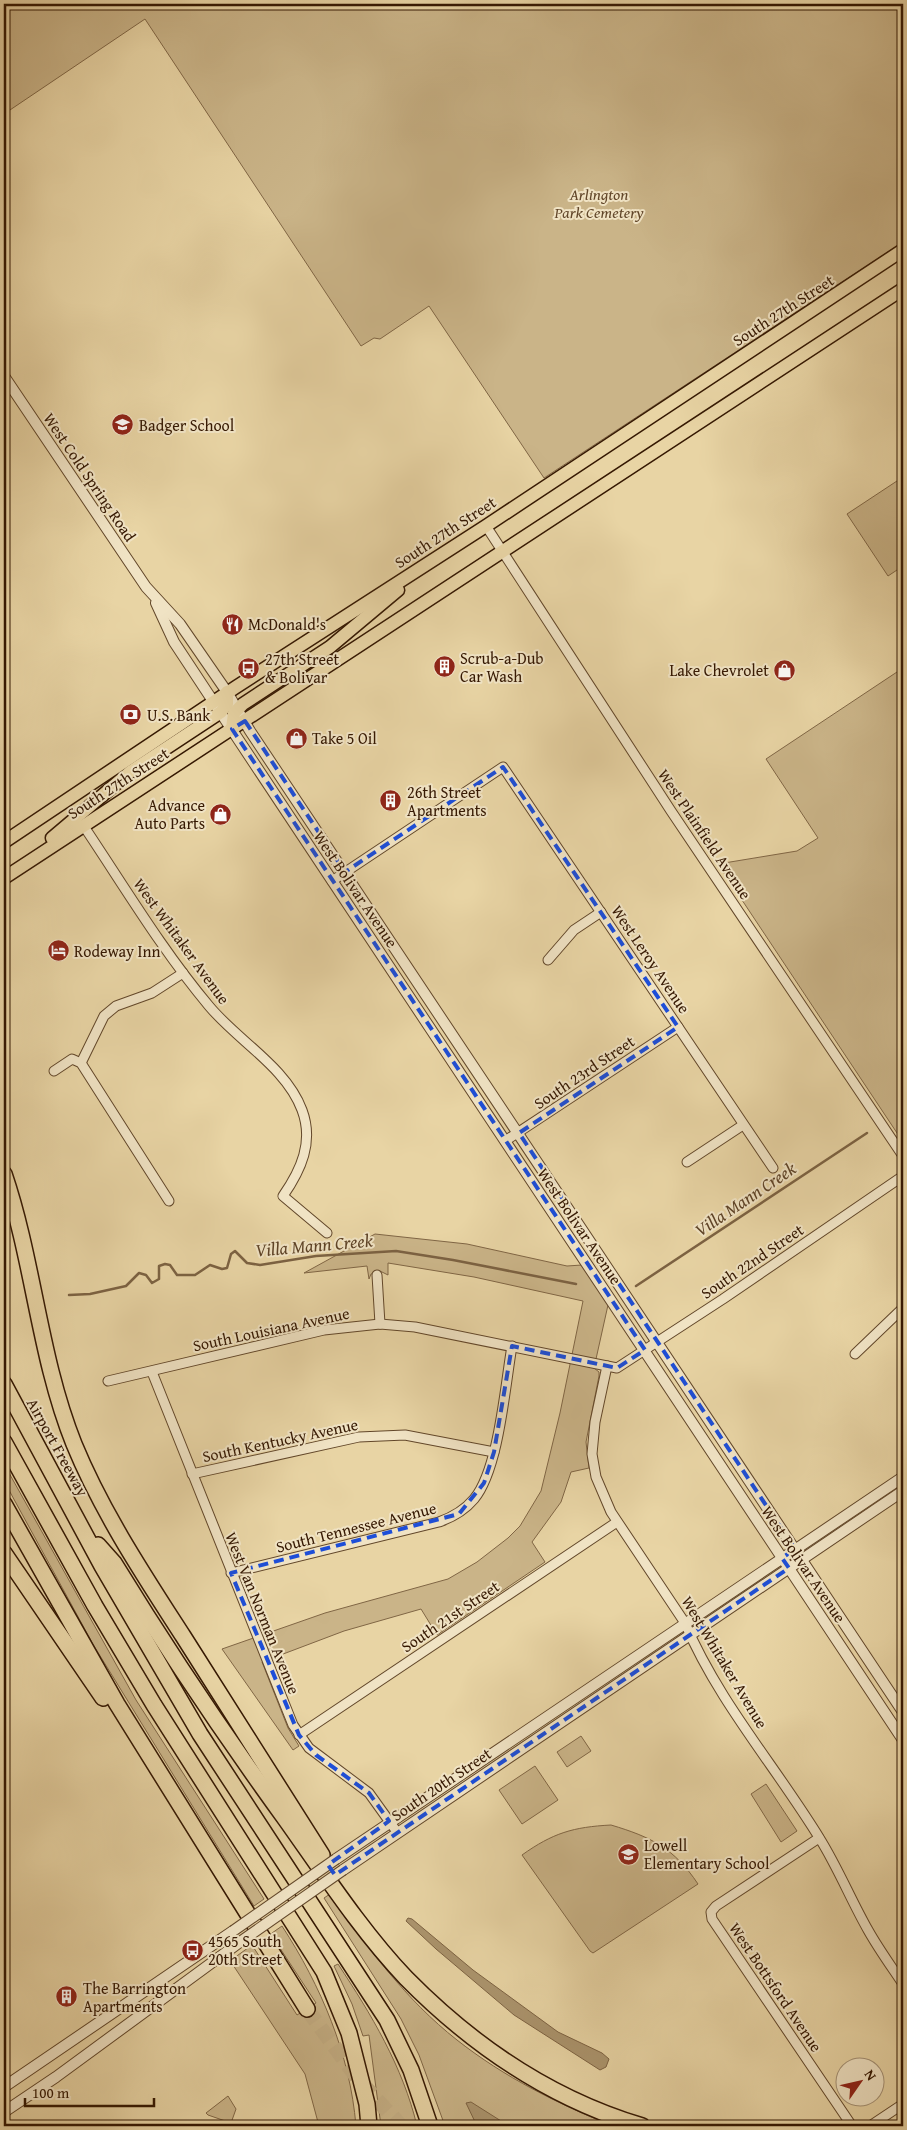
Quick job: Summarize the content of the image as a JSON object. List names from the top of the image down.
{
  "streets": {
    "highway": ["Airport Freeway"],
    "main road": ["South 27th Street"],
    "street": [
      "West Cold Spring Road",
      "West Plainfield Avenue",
      "West Bolivar Avenue",
      "West Whitaker Avenue",
      "West Leroy Avenue",
      "South 23rd Street",
      "South 22nd Street",
      "South Louisiana Avenue",
      "South Kentucky Avenue",
      "South Tennessee Avenue",
      "West Van Norman Avenue",
      "South 21st Street",
      "South 20th Street",
      "West Bottsford Avenue"
    ]
  },
  "crossings": [
    ["South 27th Street", "West Cold Spring Road"],
    ["South 27th Street", "West Plainfield Avenue"],
    ["South 27th Street", "West Bolivar Avenue"],
    ["South 27th Street", "West Whitaker Avenue"],
    ["West Cold Spring Road", "West Bolivar Avenue"],
    ["West Bolivar Avenue", "West Leroy Avenue"],
    ["West Bolivar Avenue", "South 23rd Street"],
    ["West Bolivar Avenue", "South 22nd Street"],
    ["West Bolivar Avenue", "South 20th Street"],
    ["West Whitaker Avenue", "South Louisiana Avenue"],
    ["West Whitaker Avenue", "South 21st Street"],
    ["West Whitaker Avenue", "South 20th Street"],
    ["West Whitaker Avenue", "West Bottsford Avenue"],
    ["West Leroy Avenue", "South 23rd Street"],
    ["South 22nd Street", "South Louisiana Avenue"],
    ["South Louisiana Avenue", "South Tennessee Avenue"],
    ["South Louisiana Avenue", "West Van Norman Avenue"],
    ["South Kentucky Avenue", "South Tennessee Avenue"],
    ["South Kentucky Avenue", "West Van Norman Avenue"],
    ["South Tennessee Avenue", "West Van Norman Avenue"],
    ["West Van Norman Avenue", "South 21st Street"],
    ["West Van Norman Avenue", "South 20th Street"]
  ],
  "water": ["Villa Mann Creek"],
  "parks": ["Arlington Park Cemetery"],
  "places": {
    "school or university": ["Badger School", "Lowell Elementary School"],
    "restaurant": ["McDonald's"],
    "building": ["Scrub-a-Dub Car Wash", "26th Street Apartments", "The Barrington Apartments"],
    "bus stop": ["27th Street & Bolivar", "4565 South 20th Street"],
    "shop": ["Lake Chevrolet", "Take 5 Oil", "Advance Auto Parts"],
    "bank": ["U.S. Bank"],
    "hotel": ["Rodeway Inn"]
  },
  "scale_bar": "100 m",
  "north": "top right"
}
